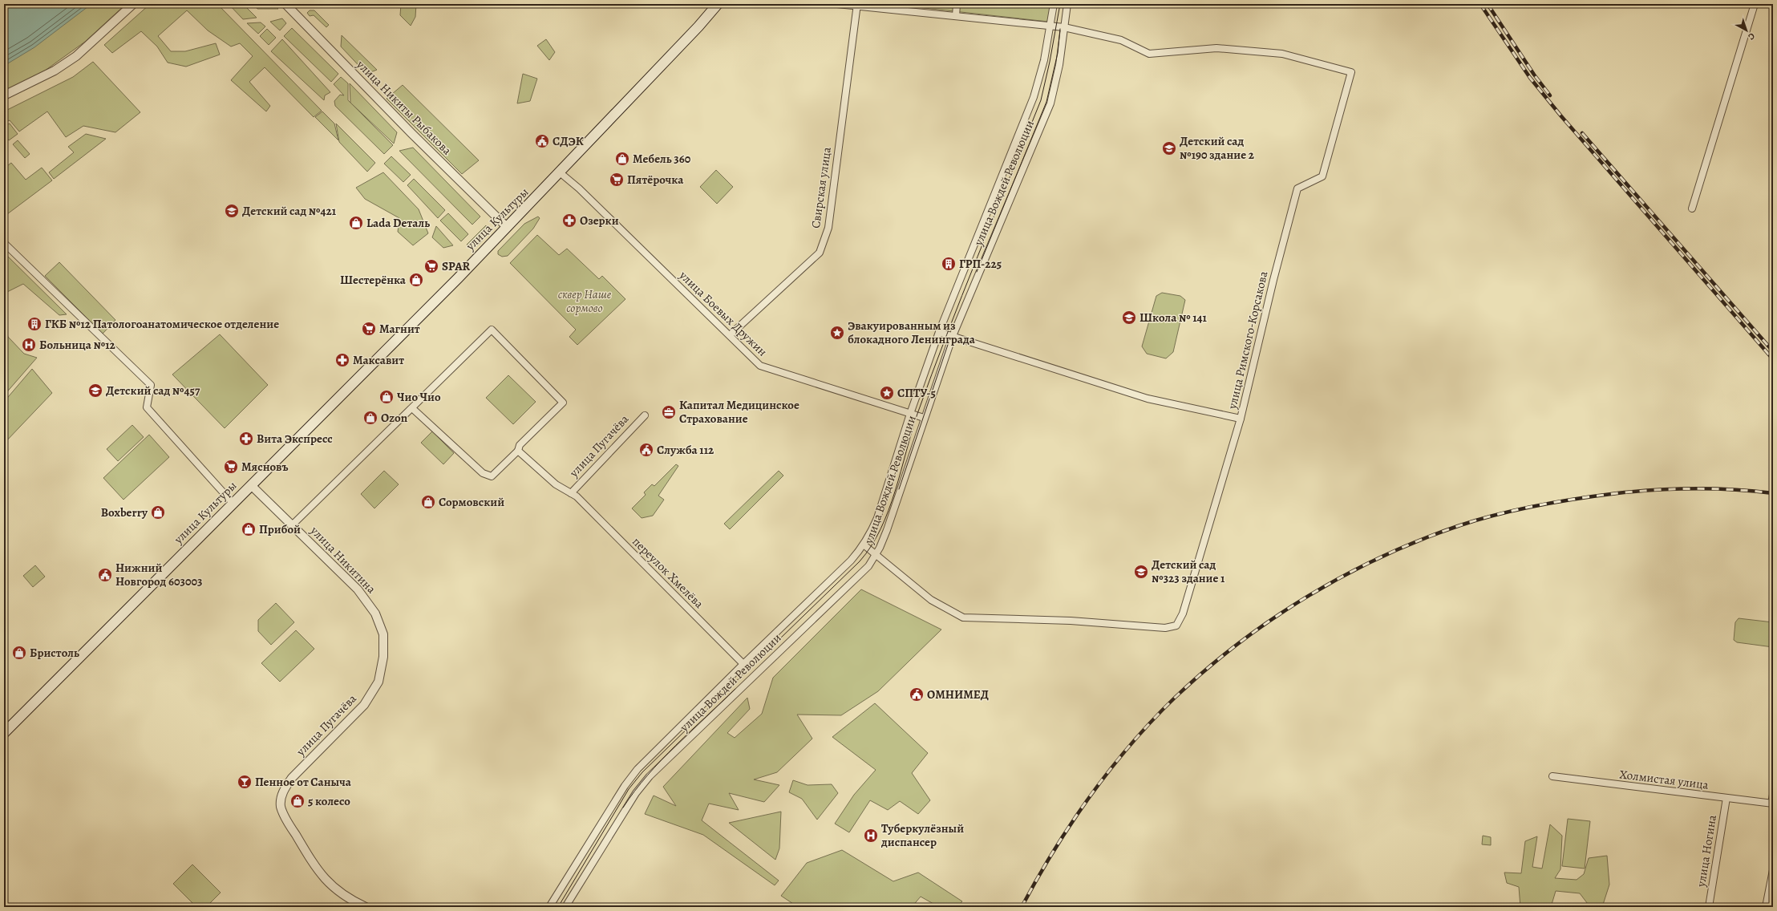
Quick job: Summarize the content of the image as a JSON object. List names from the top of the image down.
{
  "streets": {
    "main road": ["улица Культуры"],
    "street": [
      "улица Никиты Рыбакова",
      "улица Вождей Революции",
      "Свирская улица",
      "улица Боевых Дружин",
      "улица Римского-Корсакова",
      "улица Пугачёва",
      "улица Никитина",
      "переулок Хмелёва",
      "Холмистая улица",
      "улица Ногина"
    ]
  },
  "crossings": [
    ["улица Никиты Рыбакова", "улица Культуры"],
    ["улица Вождей Революции", "улица Боевых Дружин"],
    ["улица Вождей Революции", "улица Римского-Корсакова"],
    ["улица Вождей Революции", "переулок Хмелёва"],
    ["Свирская улица", "улица Боевых Дружин"],
    ["улица Культуры", "улица Боевых Дружин"],
    ["улица Культуры", "улица Никитина"],
    ["улица Пугачёва", "улица Никитина"],
    ["улица Пугачёва", "переулок Хмелёва"],
    ["Холмистая улица", "улица Ногина"]
  ],
  "parks": ["сквер Наше сормово"],
  "places": {
    "public building": [
      "СДЭК",
      "Служба 112",
      "Нижний Новгород 603003",
      "ОМНИМЕД"
    ],
    "school or university": [
      "Детский сад №190 здание 2",
      "Детский сад №421",
      "Школа № 141",
      "Детский сад №457",
      "Детский сад №323 здание 1"
    ],
    "shop": [
      "Мебель 360",
      "Lada Dеталь",
      "Шестерёнка",
      "Чио Чио",
      "Ozon",
      "Сормовский",
      "Boxberry",
      "Прибой",
      "Бристоль",
      "5 колесо"
    ],
    "supermarket": [
      "Пятёрочка",
      "SPAR",
      "Магнит",
      "Мясновъ"
    ],
    "pharmacy": ["Озерки", "Максавит", "Вита Экспресс"],
    "building": ["ГРП-225", "ГКБ №12 Патологоанатомическое отделение"],
    "place": ["Эвакуированным из блокадного Ленинграда", "СПТУ-5"],
    "hospital": ["Больница №12", "Туберкулёзный диспансер"],
    "office": ["Капитал Медицинское Страхование"],
    "bar": ["Пенное от Саныча"]
  },
  "north": "bottom right"
}
